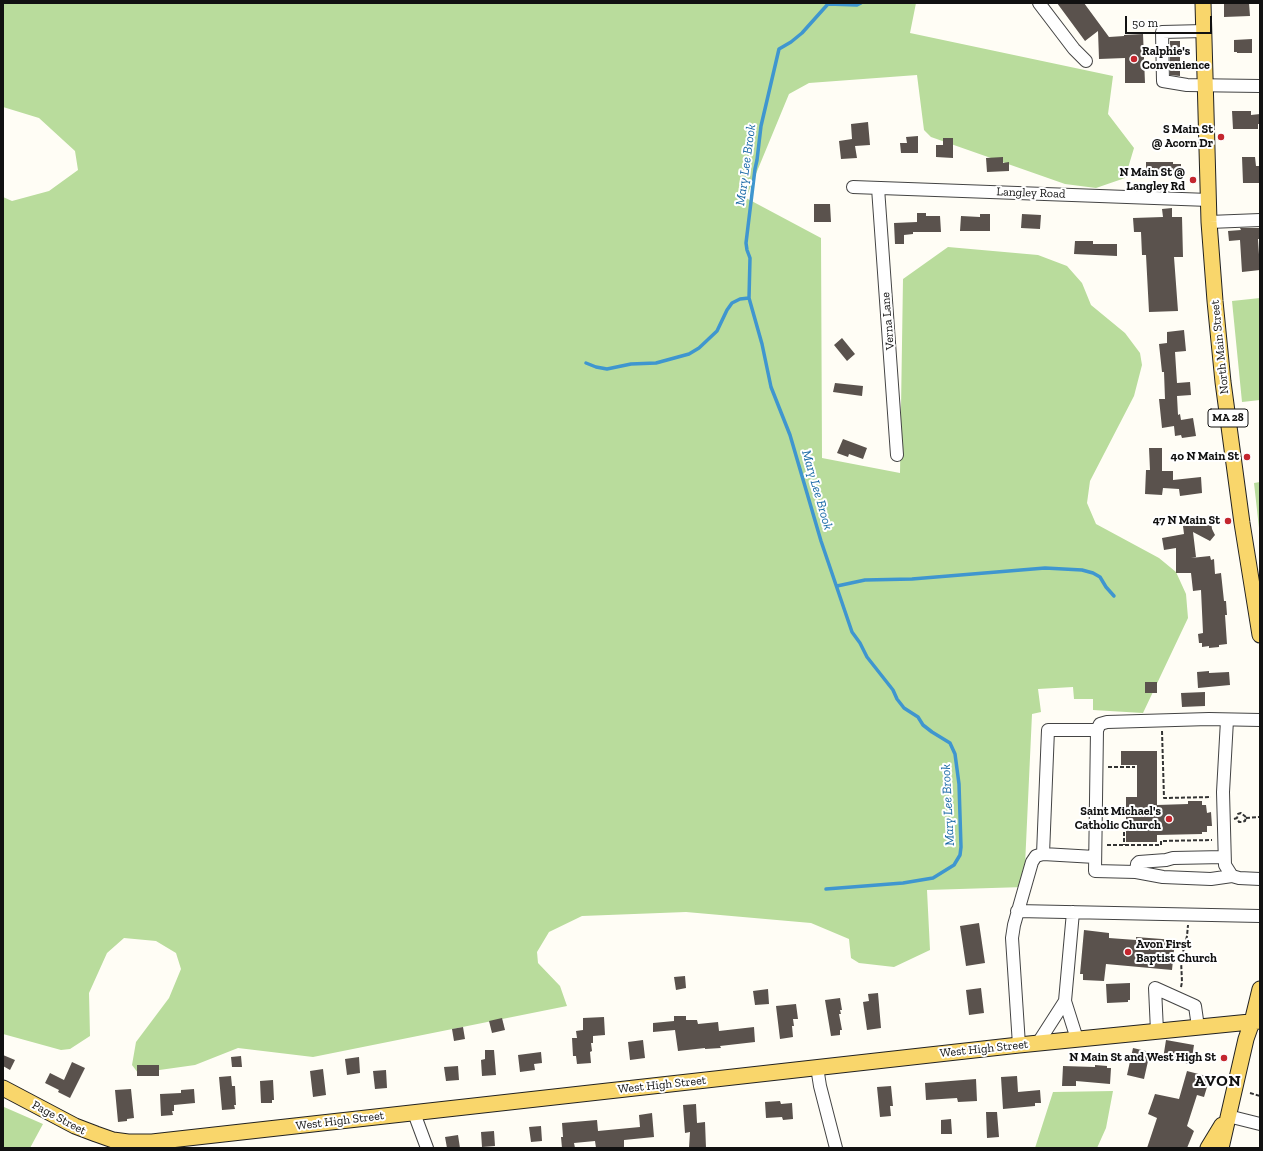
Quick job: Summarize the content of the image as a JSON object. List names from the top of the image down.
{
  "streets": {
    "main road": [
      "North Main Street",
      "MA 28",
      "West High Street",
      "Page Street"
    ],
    "street": ["Langley Road", "Verna Lane"]
  },
  "crossings": [
    ["Langley Road", "Verna Lane"],
    ["Langley Road", "North Main Street"],
    ["Langley Road", "MA 28"],
    ["North Main Street", "MA 28"],
    ["West High Street", "Page Street"]
  ],
  "districts": ["AVON"],
  "water": ["Mary Lee Brook"],
  "places": [
    "Ralphie's Convenience",
    "S Main St @ Acorn Dr",
    "N Main St @ Langley Rd",
    "40 N Main St",
    "47 N Main St",
    "Saint Michael's Catholic Church",
    "Avon First Baptist Church",
    "N Main St and West High St"
  ],
  "scale_bar": "50 m"
}
